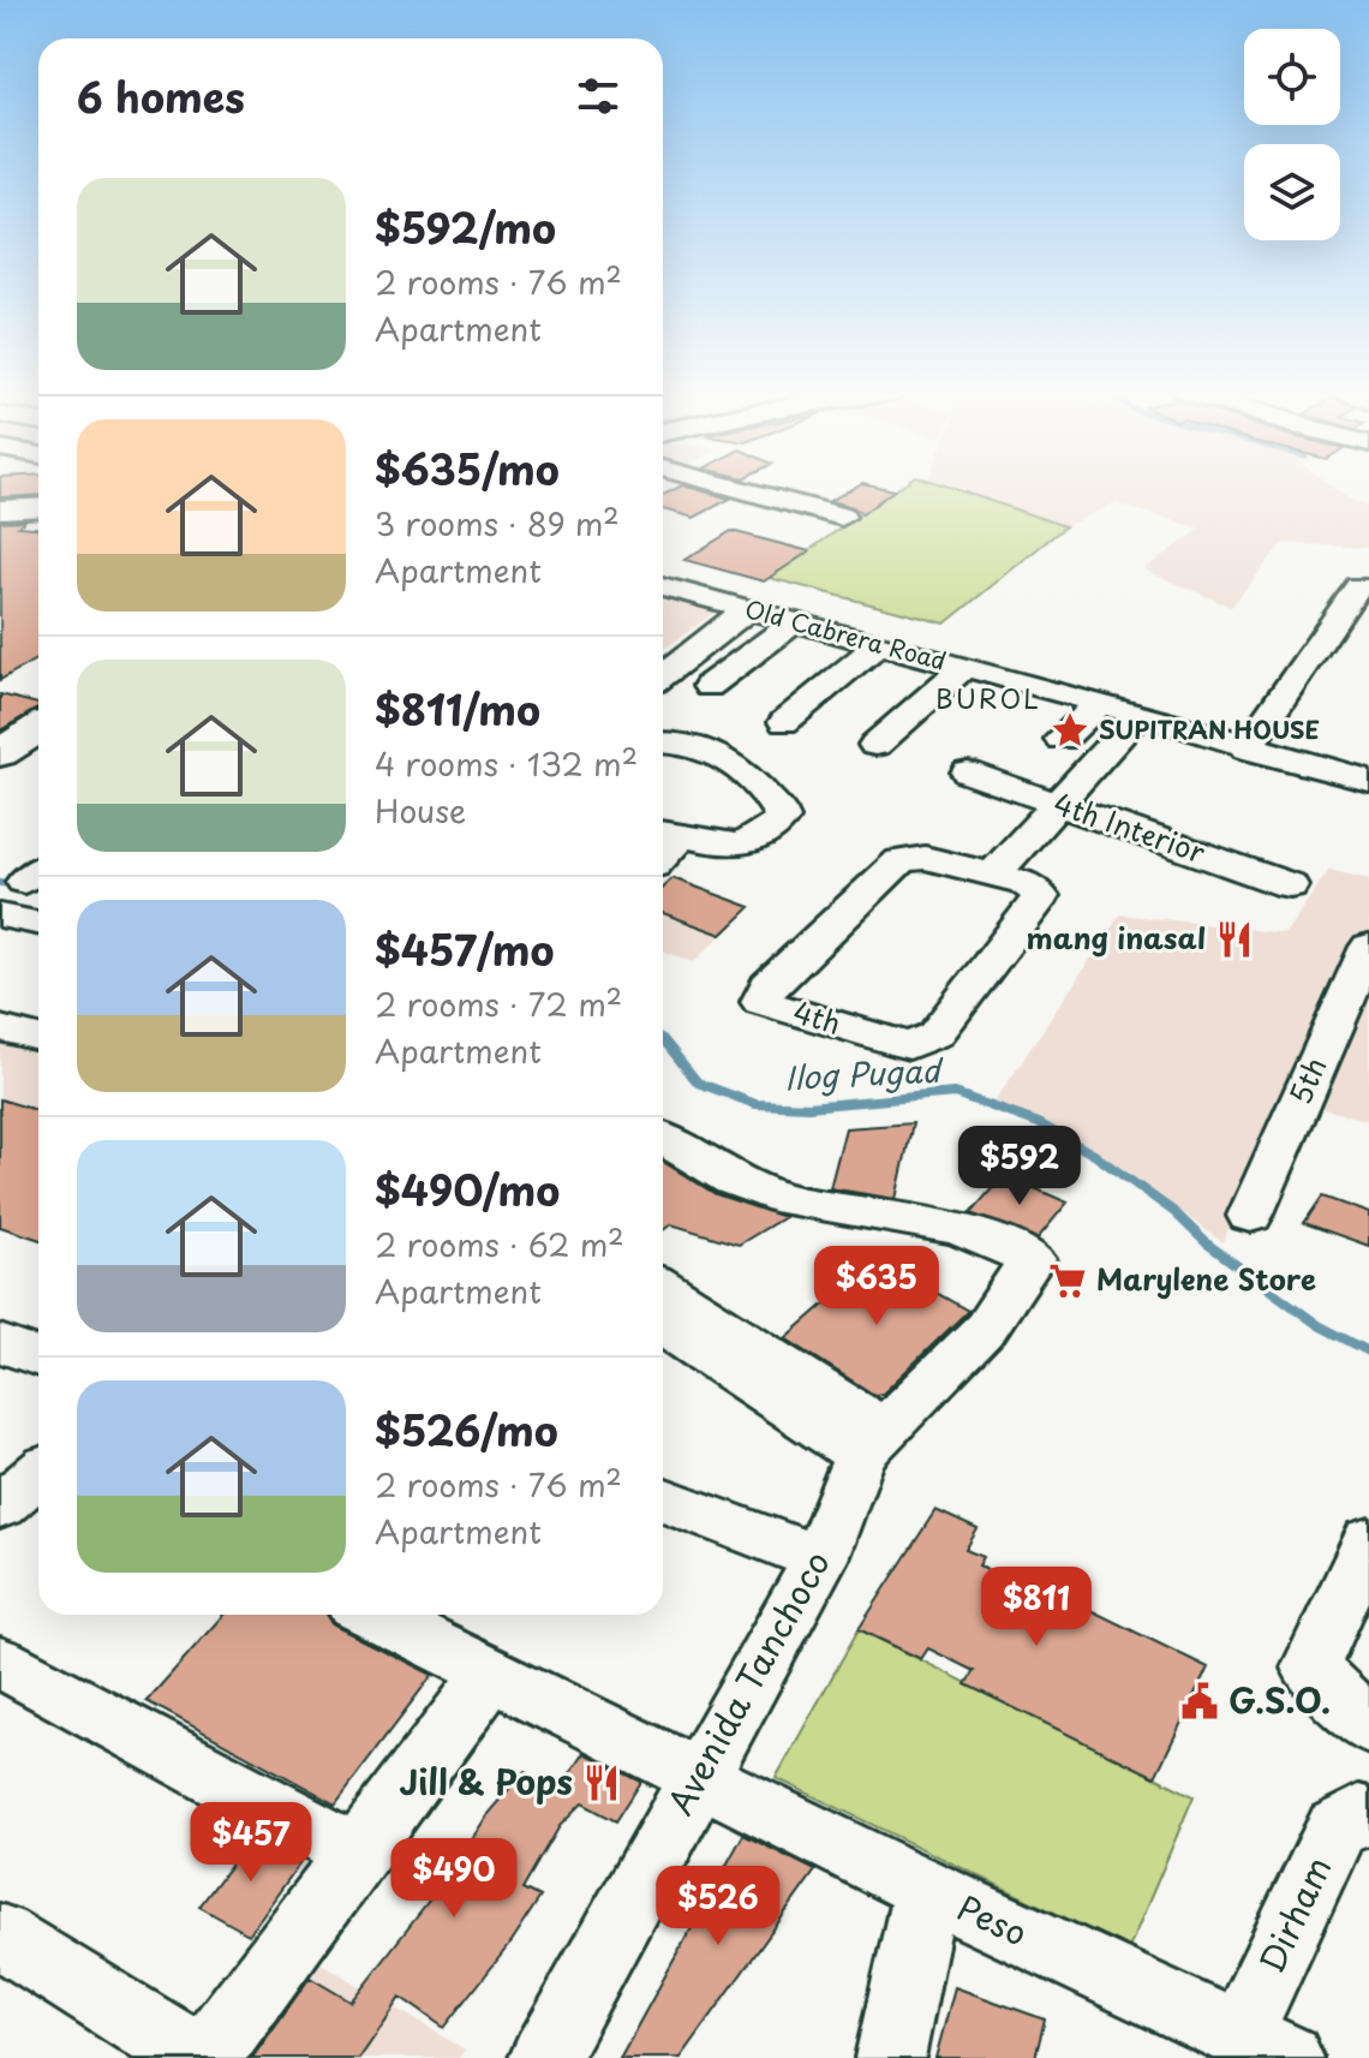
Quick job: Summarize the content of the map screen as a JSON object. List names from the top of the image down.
{
  "streets": {
    "street": [
      "Old Cabrera Road",
      "4th Interior",
      "4th",
      "5th",
      "Avenida Tanchoco",
      "Dirham",
      "Peso"
    ]
  },
  "crossings": [
    ["Avenida Tanchoco", "Peso"],
    ["Dirham", "Peso"]
  ],
  "districts": ["BUROL"],
  "water": ["Ilog Pugad"],
  "places": {
    "place": ["SUPITRAN HOUSE"],
    "restaurant": ["mang inasal", "Jill & Pops"],
    "supermarket": ["Marylene Store"],
    "public building": ["G.S.O."]
  },
  "page": {
    "heading": "6 homes",
    "list": [
      {
        "name": "$592/mo",
        "note": "2 rooms · 76 m² · Apartment"
      },
      {
        "name": "$635/mo",
        "note": "3 rooms · 89 m² · Apartment"
      },
      {
        "name": "$811/mo",
        "note": "4 rooms · 132 m² · House"
      },
      {
        "name": "$457/mo",
        "note": "2 rooms · 72 m² · Apartment"
      },
      {
        "name": "$490/mo",
        "note": "2 rooms · 62 m² · Apartment"
      },
      {
        "name": "$526/mo",
        "note": "2 rooms · 76 m² · Apartment"
      }
    ],
    "price": [
      "$592",
      "$635",
      "$811",
      "$457",
      "$490",
      "$526"
    ]
  }
}
